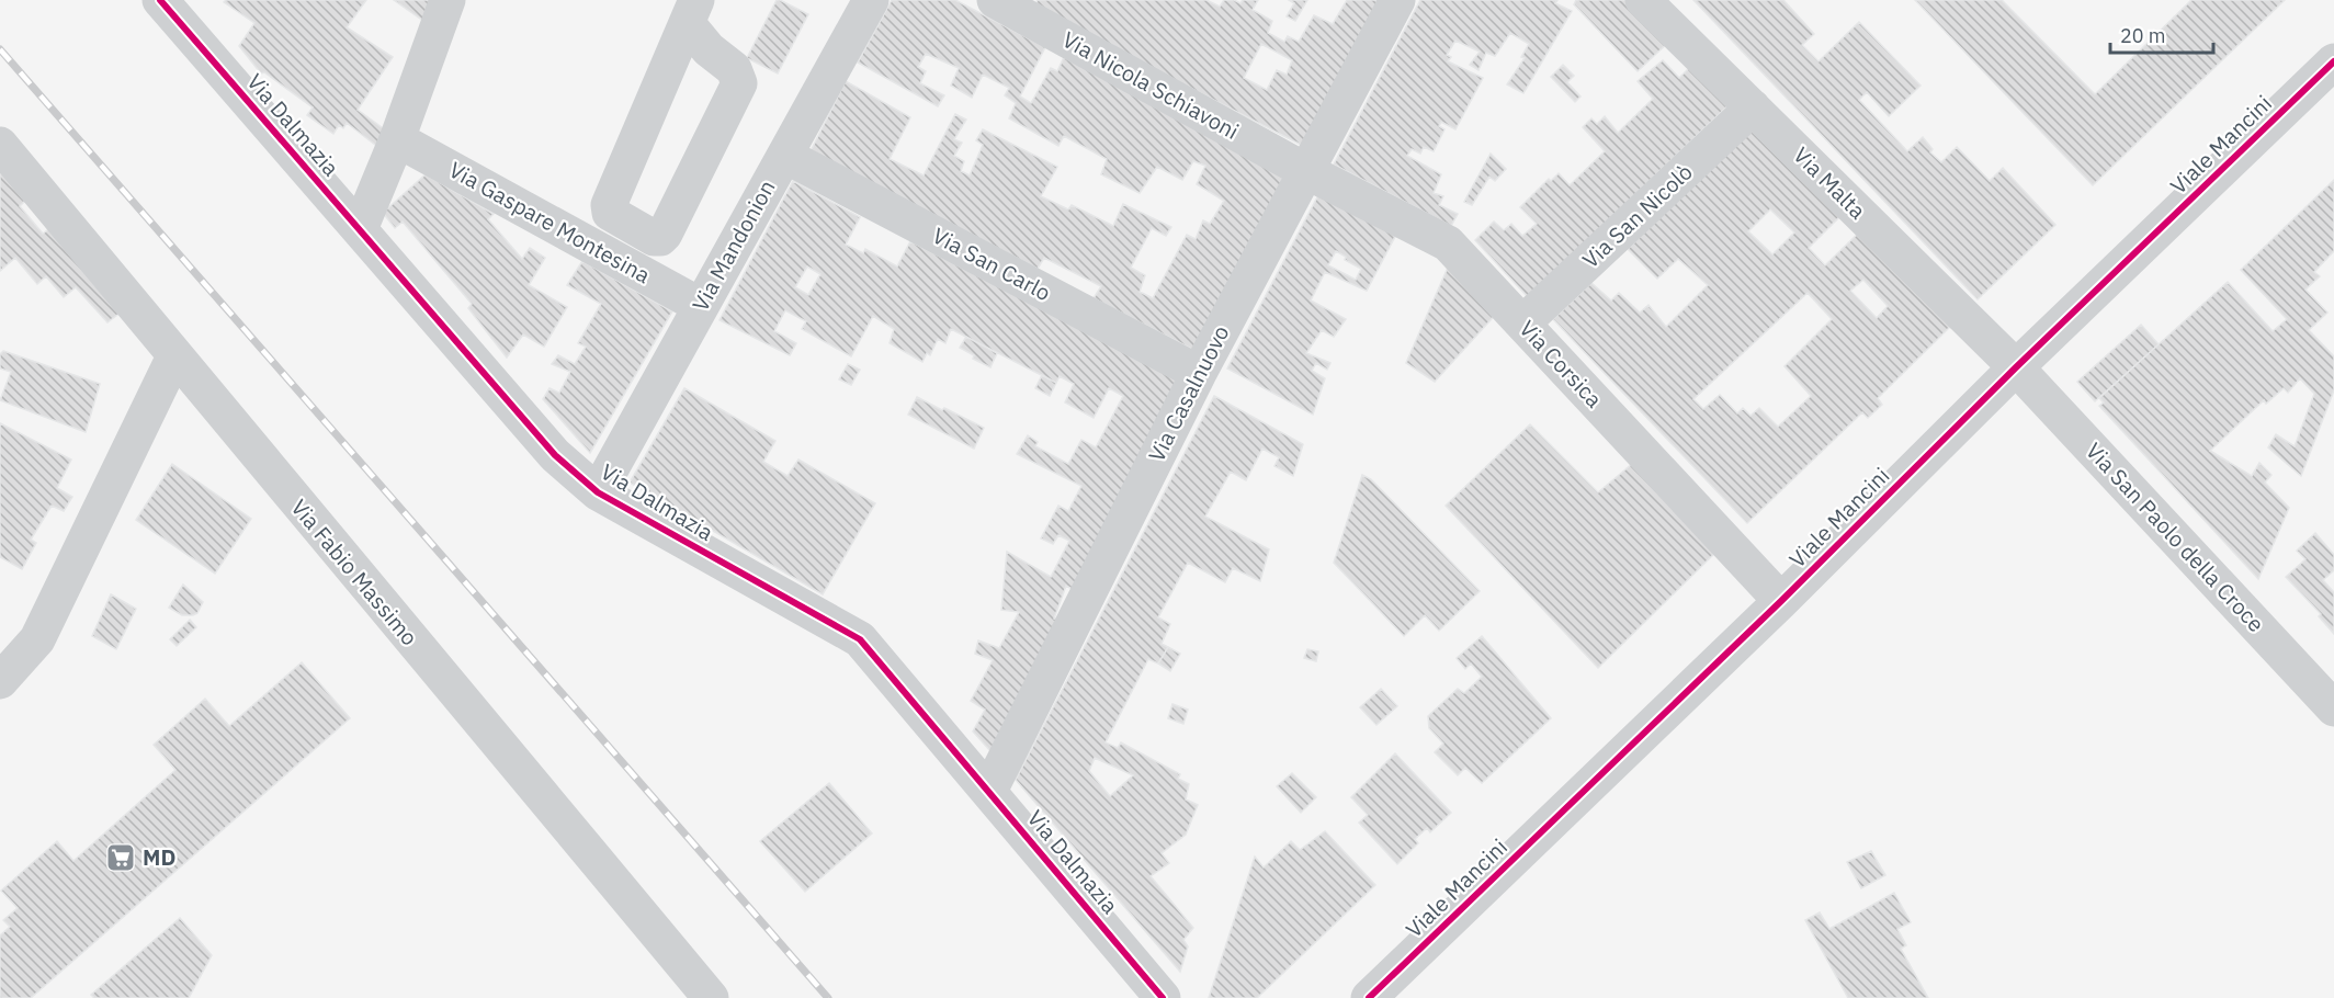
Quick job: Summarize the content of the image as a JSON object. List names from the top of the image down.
{
  "streets": {
    "street": [
      "Via Nicola Schiavoni",
      "Via Dalmazia",
      "Viale Mancini",
      "Via Malta",
      "Via San Nicolò",
      "Via Gaspare Montesina",
      "Via Mandonion",
      "Via San Carlo",
      "Via Corsica",
      "Via Casalnuovo",
      "Via San Paolo della Croce",
      "Via Fabio Massimo"
    ]
  },
  "crossings": [
    ["Via Nicola Schiavoni", "Via Corsica"],
    ["Via Nicola Schiavoni", "Via Casalnuovo"],
    ["Via Dalmazia", "Via Mandonion"],
    ["Via Dalmazia", "Via Casalnuovo"],
    ["Viale Mancini", "Via Malta"],
    ["Viale Mancini", "Via Corsica"],
    ["Viale Mancini", "Via San Paolo della Croce"],
    ["Via Malta", "Via San Nicolò"],
    ["Via Malta", "Via San Paolo della Croce"],
    ["Via San Nicolò", "Via Corsica"],
    ["Via Gaspare Montesina", "Via Mandonion"],
    ["Via Mandonion", "Via San Carlo"],
    ["Via San Carlo", "Via Casalnuovo"],
    ["Via Corsica", "Via Casalnuovo"]
  ],
  "places": {
    "supermarket": ["MD"]
  },
  "scale_bar": "20 m"
}
